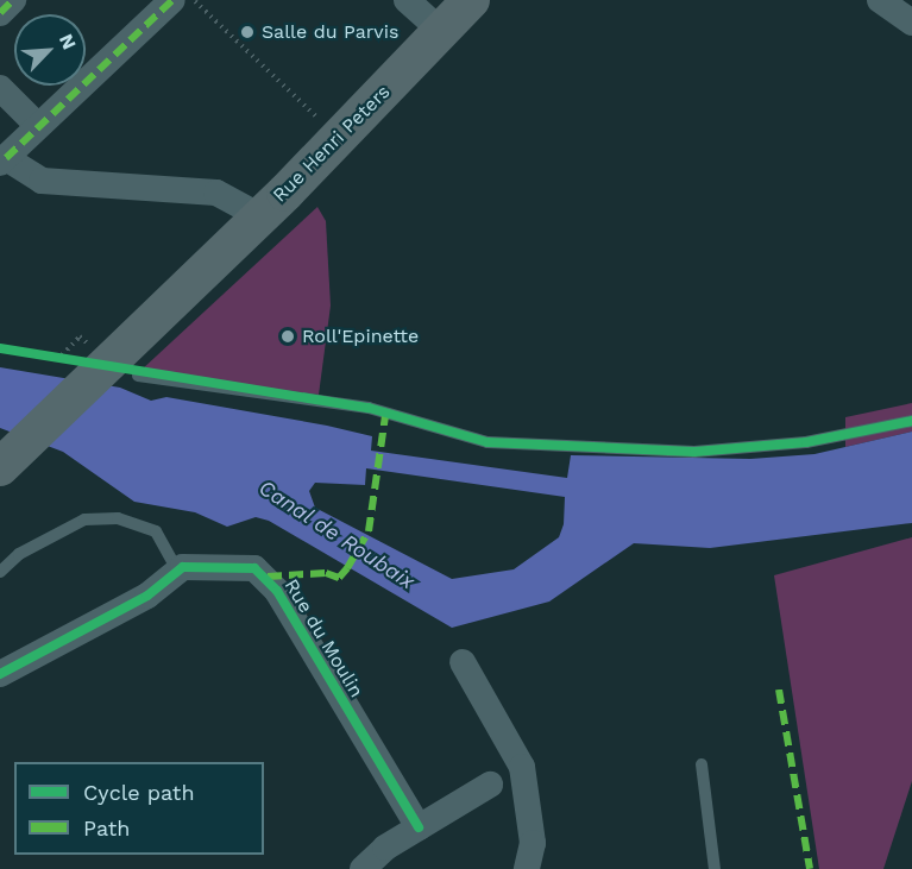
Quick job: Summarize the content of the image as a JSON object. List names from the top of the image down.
{
  "streets": {
    "main road": ["Rue Henri Peters"],
    "street": ["Rue du Moulin"]
  },
  "water": ["Canal de Roubaix"],
  "places": ["Salle du Parvis", "Roll'Epinette"],
  "legend": ["Cycle path", "Path"],
  "north": "top right"
}
